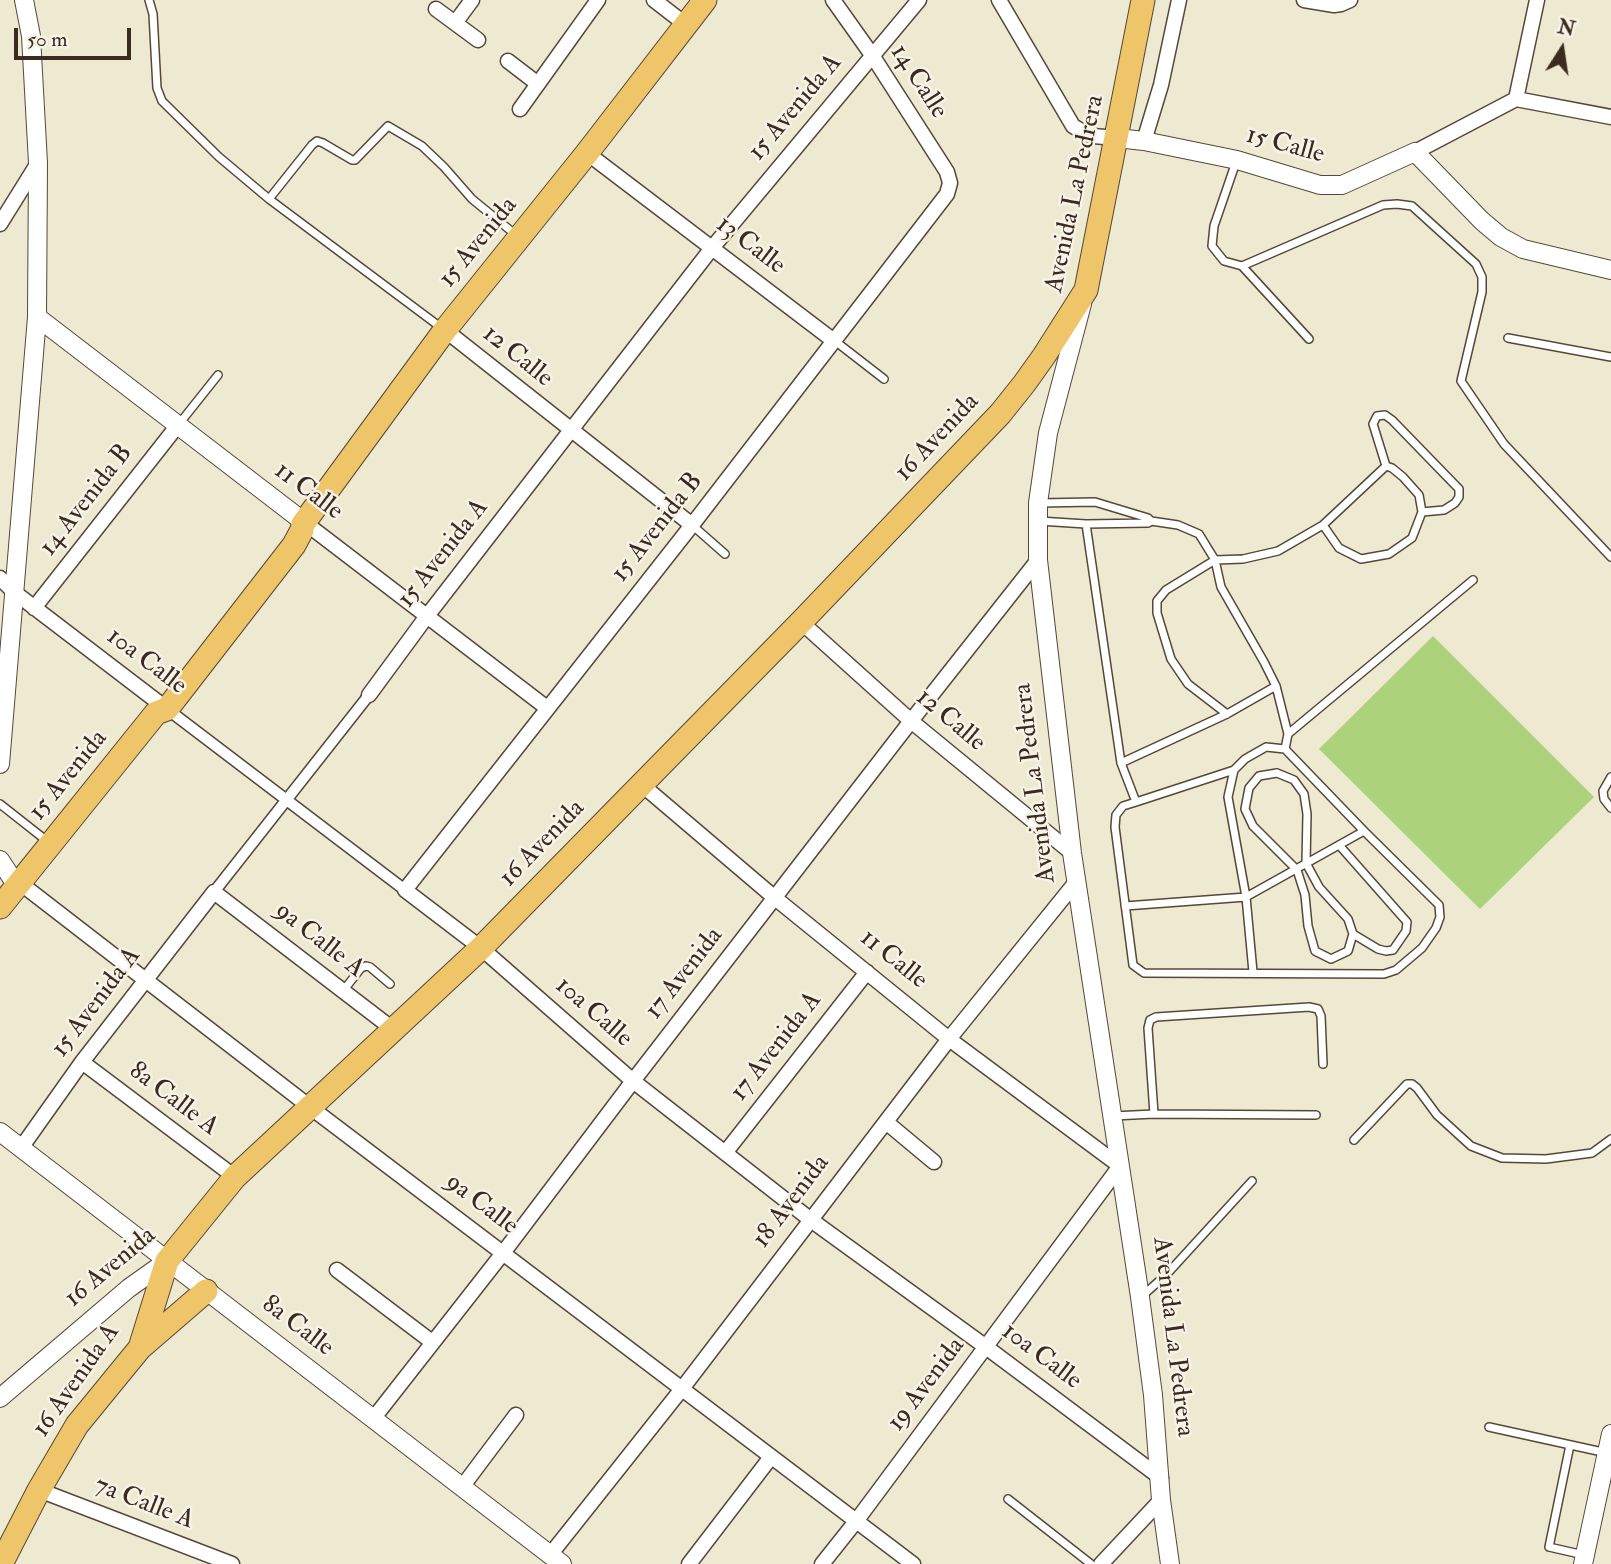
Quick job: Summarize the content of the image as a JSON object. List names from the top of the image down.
{
  "streets": {
    "main road": [
      "Avenida La Pedrera",
      "15 Avenida",
      "16 Avenida",
      "16 Avenida A"
    ],
    "street": [
      "14 Calle",
      "15 Avenida A",
      "15 Calle",
      "13 Calle",
      "12 Calle",
      "11 Calle",
      "14 Avenida B",
      "15 Avenida B",
      "10a Calle",
      "9a Calle A",
      "17 Avenida",
      "17 Avenida A",
      "8a Calle A",
      "18 Avenida",
      "9a Calle",
      "8a Calle",
      "19 Avenida",
      "7a Calle A"
    ]
  },
  "crossings": [
    ["14 Calle", "15 Avenida A"],
    ["14 Calle", "15 Avenida B"],
    ["15 Avenida A", "13 Calle"],
    ["15 Avenida A", "12 Calle"],
    ["15 Avenida A", "11 Calle"],
    ["15 Avenida A", "10a Calle"],
    ["15 Avenida A", "9a Calle A"],
    ["15 Avenida A", "8a Calle A"],
    ["15 Avenida A", "9a Calle"],
    ["15 Avenida A", "8a Calle"],
    ["15 Calle", "Avenida La Pedrera"],
    ["Avenida La Pedrera", "12 Calle"],
    ["Avenida La Pedrera", "16 Avenida"],
    ["Avenida La Pedrera", "11 Calle"],
    ["Avenida La Pedrera", "10a Calle"],
    ["Avenida La Pedrera", "17 Avenida"],
    ["Avenida La Pedrera", "18 Avenida"],
    ["Avenida La Pedrera", "19 Avenida"],
    ["15 Avenida", "13 Calle"],
    ["15 Avenida", "12 Calle"],
    ["15 Avenida", "11 Calle"],
    ["15 Avenida", "10a Calle"],
    ["15 Avenida", "9a Calle"],
    ["13 Calle", "15 Avenida B"],
    ["12 Calle", "16 Avenida"],
    ["12 Calle", "15 Avenida B"],
    ["12 Calle", "17 Avenida"],
    ["16 Avenida", "11 Calle"],
    ["16 Avenida", "10a Calle"],
    ["16 Avenida", "9a Calle A"],
    ["16 Avenida", "8a Calle A"],
    ["16 Avenida", "9a Calle"],
    ["16 Avenida", "8a Calle"],
    ["16 Avenida", "16 Avenida A"],
    ["11 Calle", "14 Avenida B"],
    ["11 Calle", "15 Avenida B"],
    ["11 Calle", "17 Avenida"],
    ["11 Calle", "17 Avenida A"],
    ["11 Calle", "18 Avenida"],
    ["11 Calle", "19 Avenida"],
    ["14 Avenida B", "10a Calle"],
    ["15 Avenida B", "10a Calle"],
    ["10a Calle", "17 Avenida"],
    ["10a Calle", "17 Avenida A"],
    ["10a Calle", "18 Avenida"],
    ["10a Calle", "19 Avenida"],
    ["17 Avenida", "9a Calle"],
    ["17 Avenida", "8a Calle"],
    ["18 Avenida", "9a Calle"],
    ["18 Avenida", "8a Calle"],
    ["9a Calle", "19 Avenida"],
    ["8a Calle", "16 Avenida A"],
    ["16 Avenida A", "7a Calle A"]
  ],
  "scale_bar": "50 m",
  "north": "top"
}
